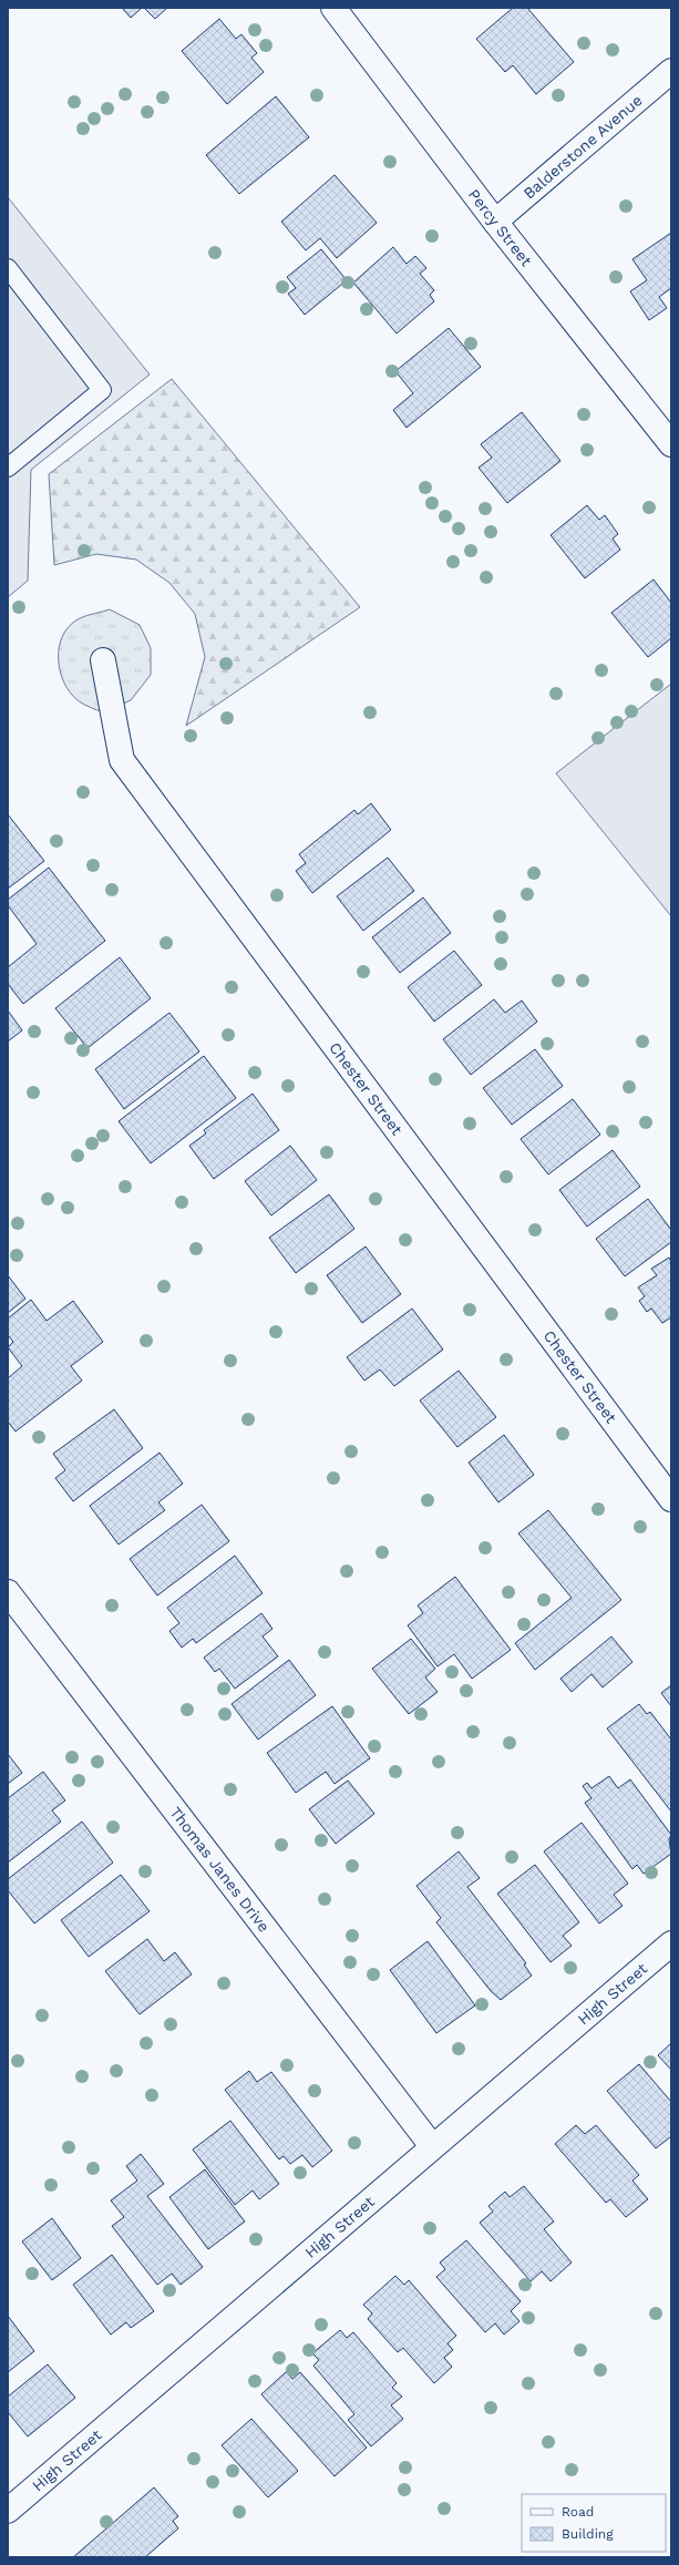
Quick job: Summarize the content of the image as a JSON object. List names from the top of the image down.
{
  "streets": {
    "street": [
      "Balderstone Avenue",
      "Percy Street",
      "Chester Street",
      "Thomas Janes Drive",
      "High Street"
    ]
  },
  "crossings": [
    ["Balderstone Avenue", "Percy Street"],
    ["Thomas Janes Drive", "High Street"]
  ],
  "legend": ["Road", "Building"]
}
